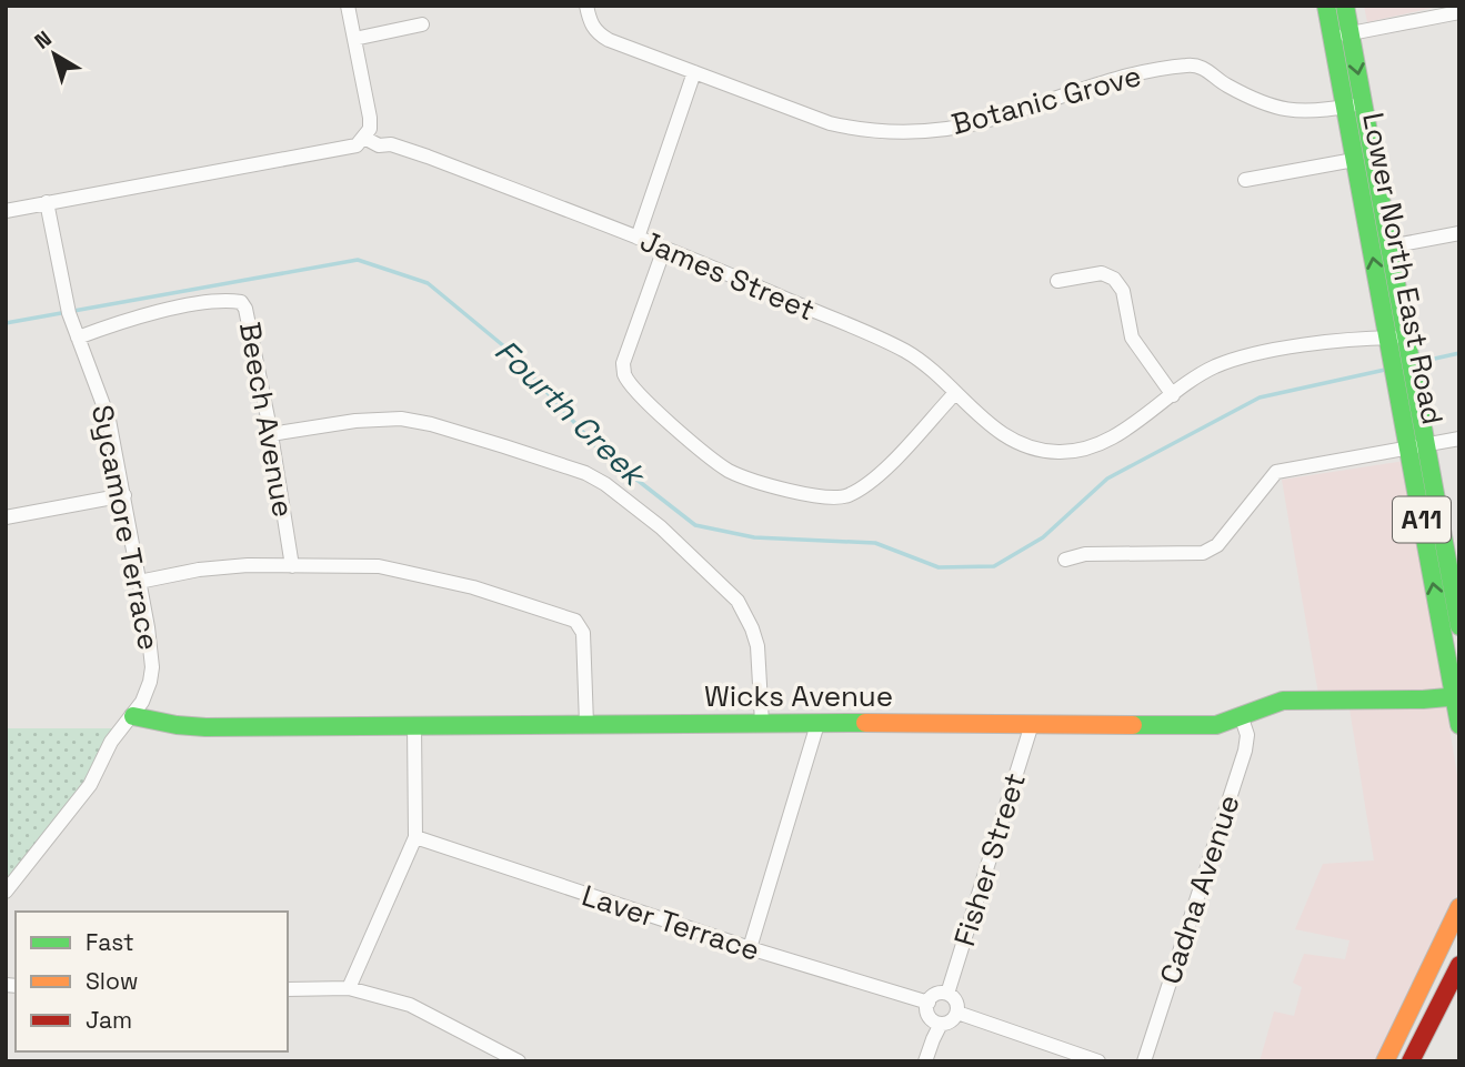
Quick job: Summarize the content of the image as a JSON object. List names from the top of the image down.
{
  "streets": {
    "main road": ["Lower North East Road", "A11", "Wicks Avenue"],
    "street": [
      "Botanic Grove",
      "James Street",
      "Beech Avenue",
      "Sycamore Terrace",
      "Fisher Street",
      "Cadna Avenue",
      "Laver Terrace"
    ]
  },
  "crossings": [
    ["Botanic Grove", "Lower North East Road"],
    ["Lower North East Road", "James Street"],
    ["Lower North East Road", "Wicks Avenue"],
    ["Beech Avenue", "Sycamore Terrace"],
    ["Sycamore Terrace", "Wicks Avenue"],
    ["Wicks Avenue", "Fisher Street"],
    ["Wicks Avenue", "Cadna Avenue"],
    ["Fisher Street", "Laver Terrace"]
  ],
  "water": ["Fourth Creek"],
  "legend": ["Fast", "Slow", "Jam"],
  "north": "top left"
}
